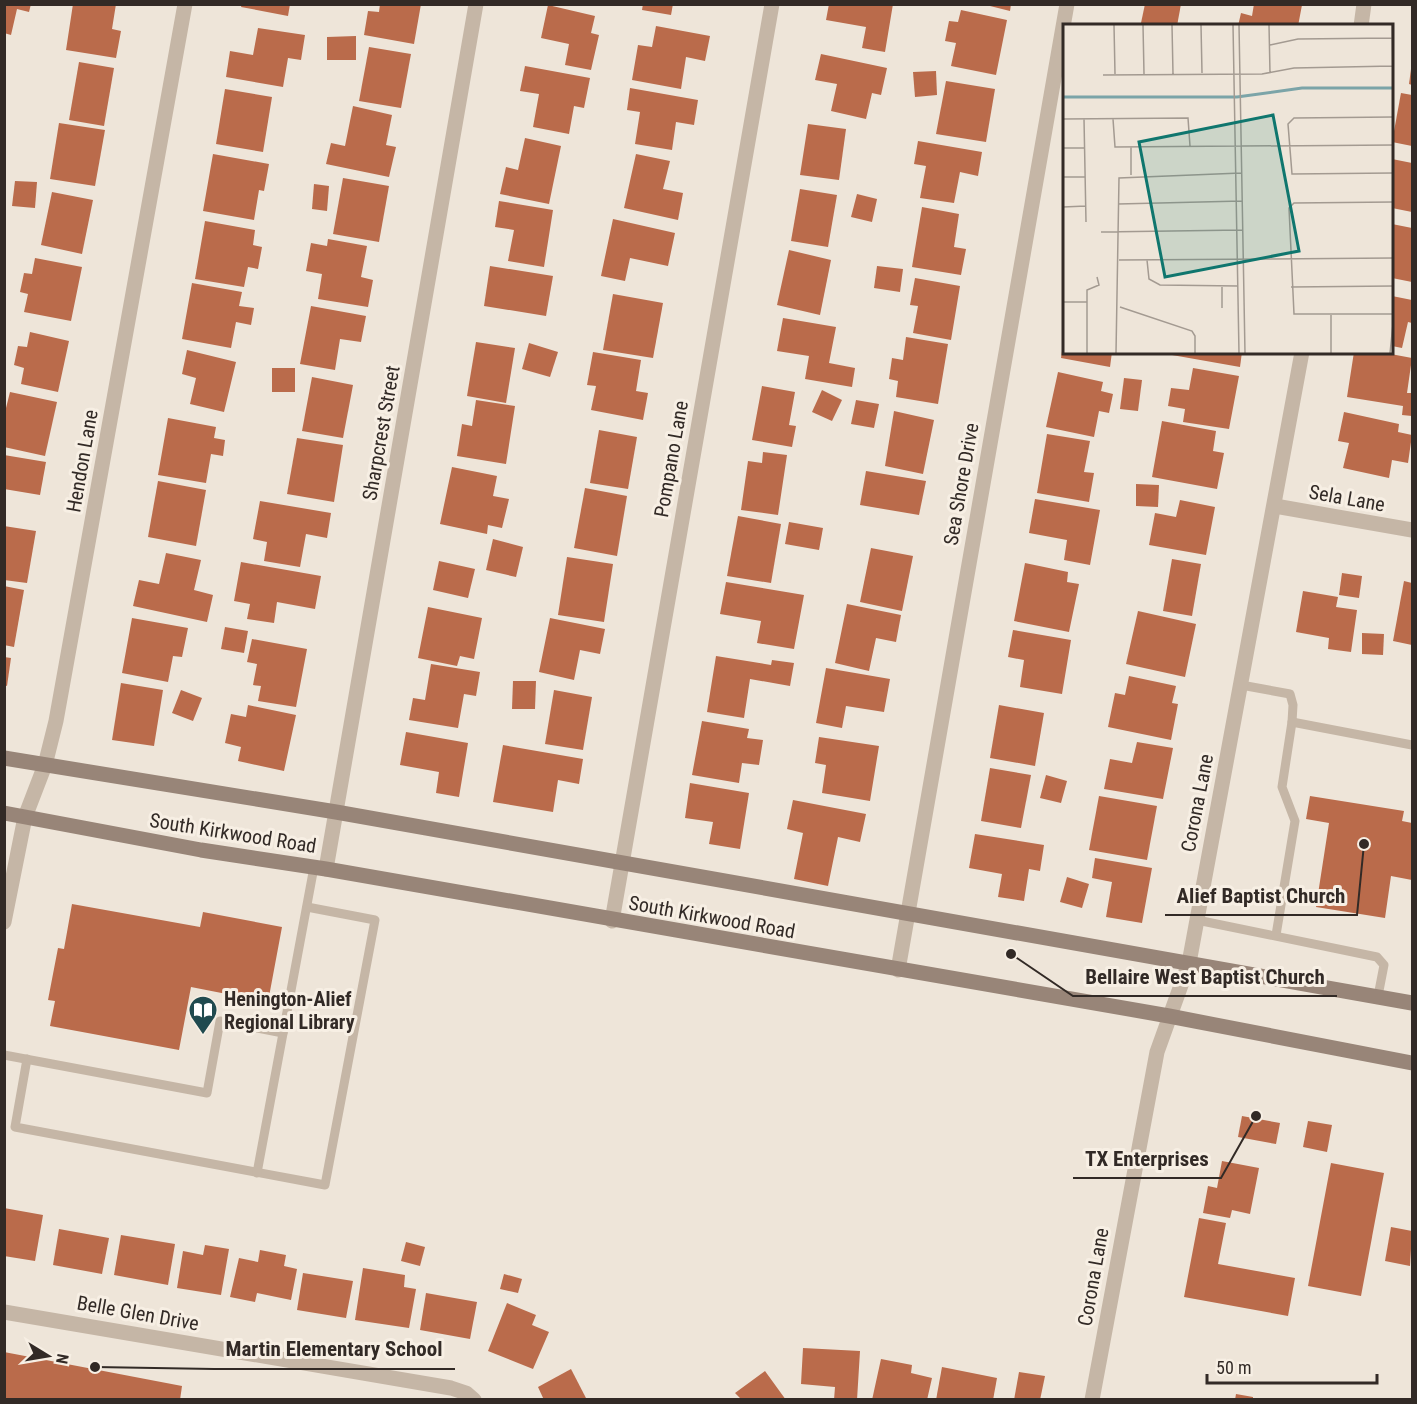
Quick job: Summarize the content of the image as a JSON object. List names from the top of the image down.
{
  "streets": {
    "main road": ["South Kirkwood Road"],
    "street": [
      "Sharpcrest Street",
      "Pompano Lane",
      "Hendon Lane",
      "Sea Shore Drive",
      "Sela Lane",
      "Corona Lane",
      "Belle Glen Drive"
    ]
  },
  "crossings": [
    ["Sharpcrest Street", "South Kirkwood Road"],
    ["Pompano Lane", "South Kirkwood Road"],
    ["Hendon Lane", "South Kirkwood Road"],
    ["Sea Shore Drive", "South Kirkwood Road"],
    ["Sela Lane", "Corona Lane"],
    ["Corona Lane", "South Kirkwood Road"]
  ],
  "places": {
    "other": [
      "Alief Baptist Church",
      "Bellaire West Baptist Church",
      "TX Enterprises",
      "Martin Elementary School"
    ],
    "library": ["Henington-Alief Regional Library"]
  },
  "scale_bar": "50 m",
  "north": "right"
}
